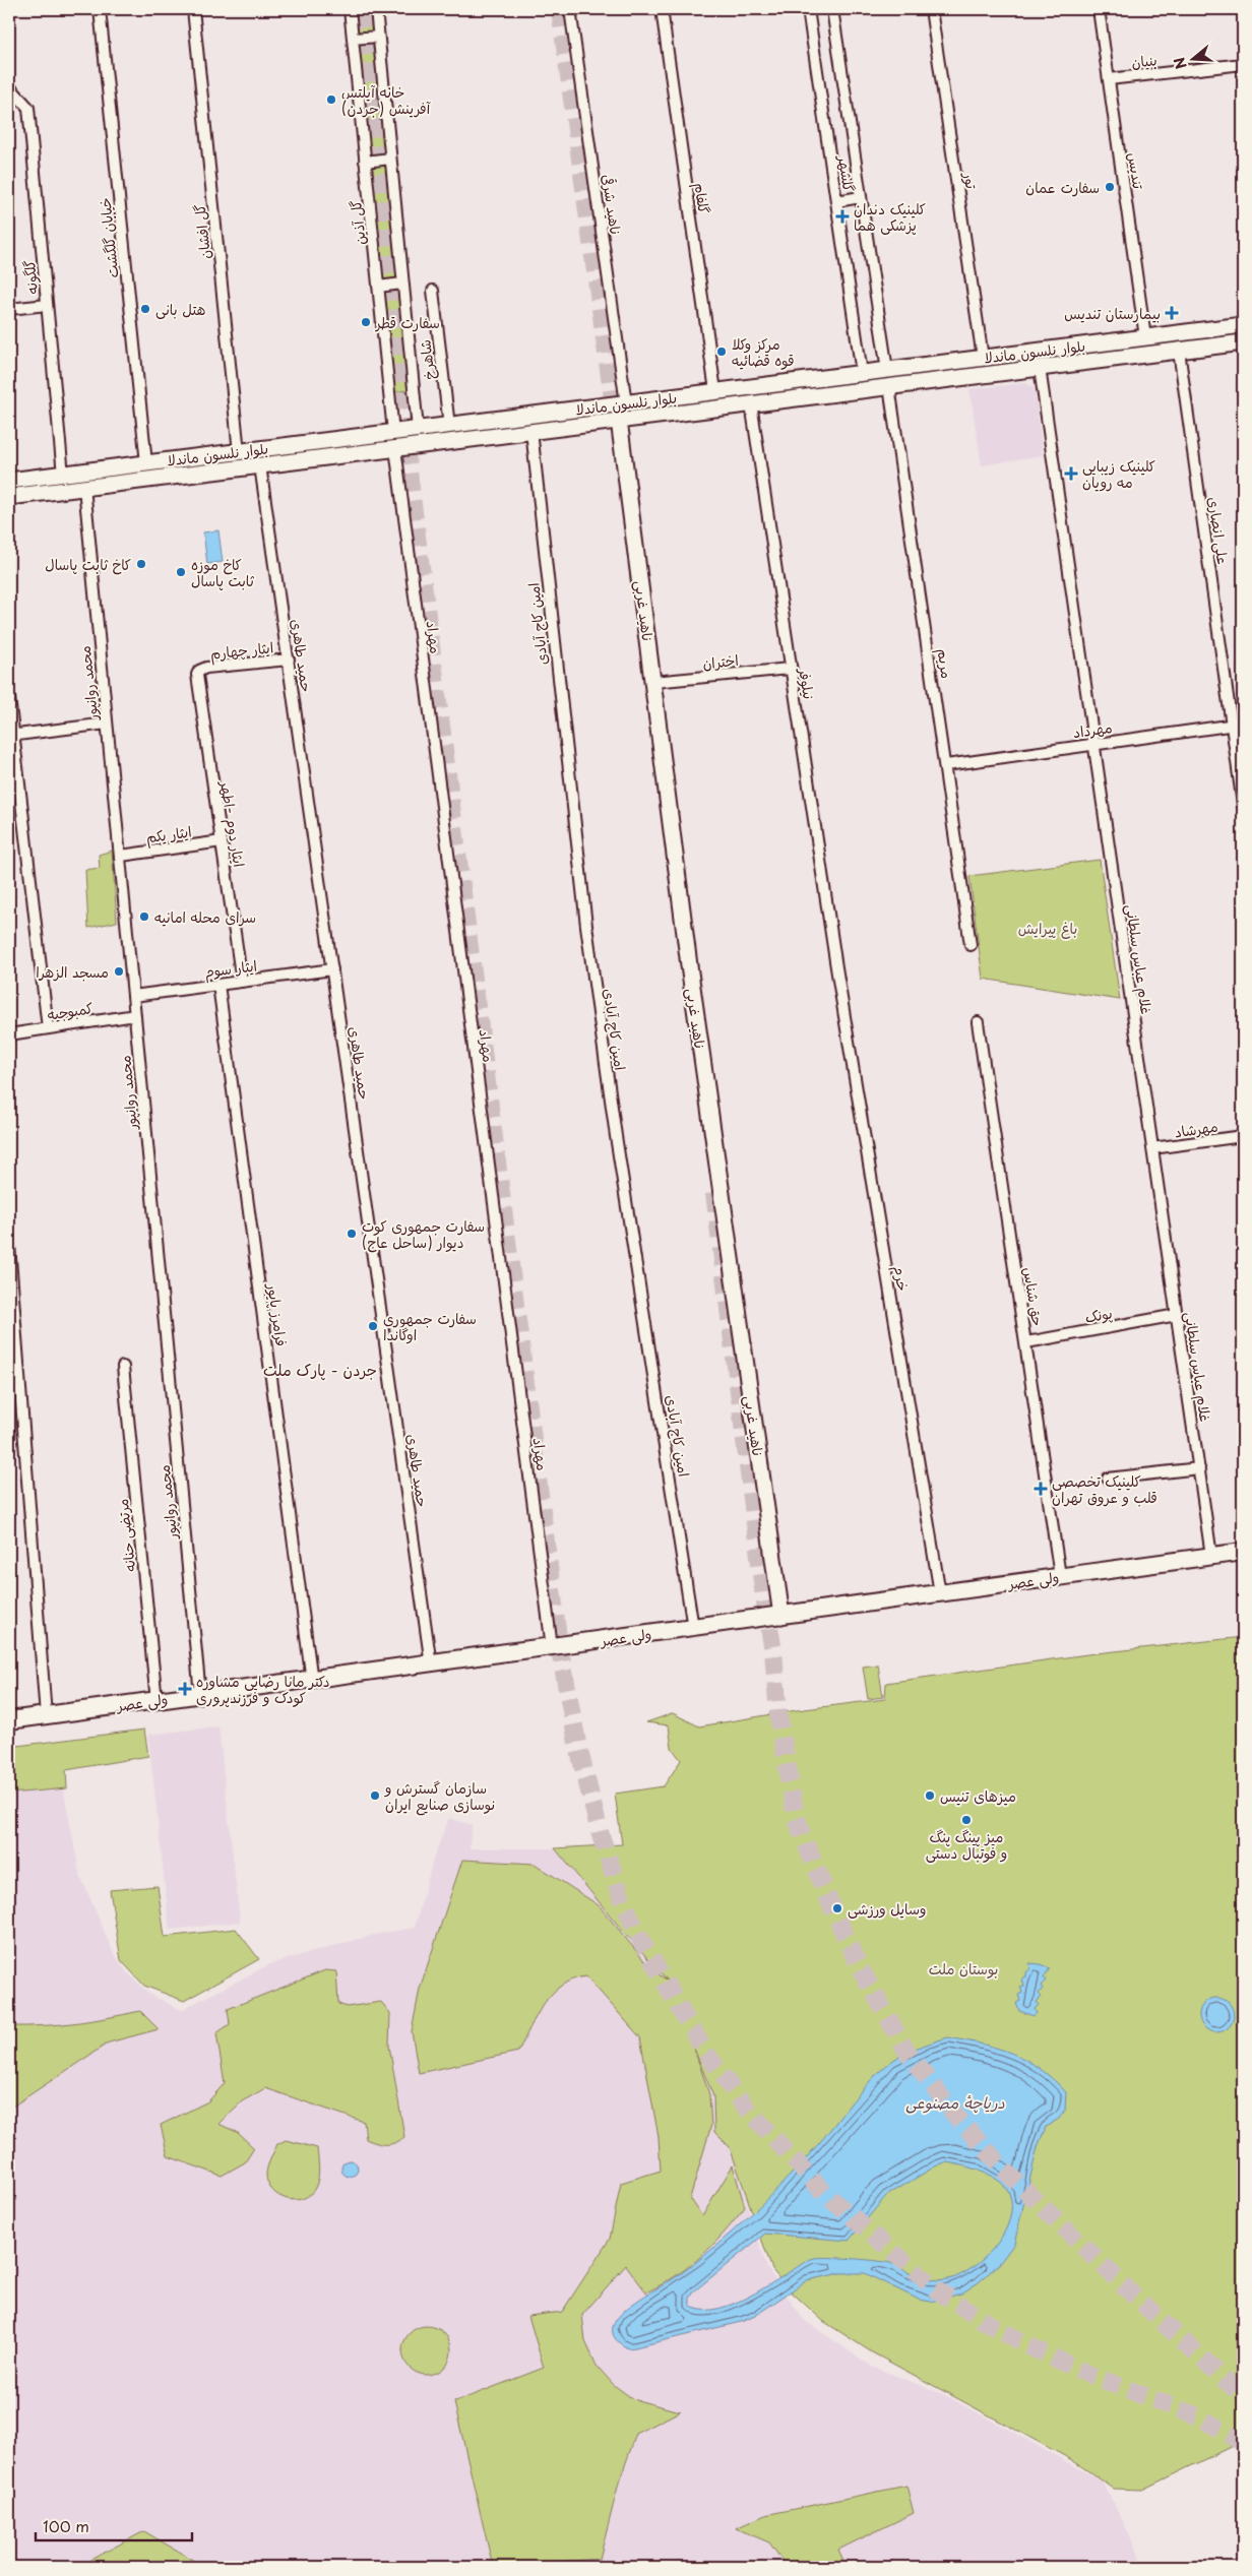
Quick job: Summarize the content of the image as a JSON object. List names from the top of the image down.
{
  "streets": {
    "main road": ["بلوار نلسون ماندلا", "ناهید غربی", "ولی عصر"],
    "street": [
      "بنیان",
      "تندیس",
      "گلشهر",
      "تور",
      "گلفام",
      "ناهید شرقی",
      "گل آذین",
      "گل‌ افشان",
      "خیابان گلگشت",
      "گلگونه",
      "شاهرخ",
      "علی انصاری",
      "امین کاج آبادی",
      "مهراد",
      "ایثار چهارم",
      "حمید طاهری",
      "اختران",
      "مریم",
      "محمد روانپور",
      "نیلوفر",
      "مهرداد",
      "ایثار دوم -اطهر",
      "ایثار یکم",
      "غلام عباس سلطانی",
      "ایثار سوم",
      "کمبوجیه",
      "مهرشاد",
      "خرم",
      "حق شناس",
      "فرامرز پایور",
      "پونک",
      "مرتضی حنانه"
    ]
  },
  "crossings": [
    ["بنیان", "تندیس"],
    ["تندیس", "بلوار نلسون ماندلا"],
    ["گلشهر", "بلوار نلسون ماندلا"],
    ["تور", "بلوار نلسون ماندلا"],
    ["گلفام", "بلوار نلسون ماندلا"],
    ["ناهید شرقی", "بلوار نلسون ماندلا"],
    ["گل آذین", "بلوار نلسون ماندلا"],
    ["گل‌ افشان", "بلوار نلسون ماندلا"],
    ["خیابان گلگشت", "بلوار نلسون ماندلا"],
    ["گلگونه", "بلوار نلسون ماندلا"],
    ["بلوار نلسون ماندلا", "شاهرخ"],
    ["بلوار نلسون ماندلا", "علی انصاری"],
    ["بلوار نلسون ماندلا", "ناهید غربی"],
    ["بلوار نلسون ماندلا", "امین کاج آبادی"],
    ["بلوار نلسون ماندلا", "مهراد"],
    ["بلوار نلسون ماندلا", "حمید طاهری"],
    ["بلوار نلسون ماندلا", "مریم"],
    ["بلوار نلسون ماندلا", "محمد روانپور"],
    ["بلوار نلسون ماندلا", "نیلوفر"],
    ["بلوار نلسون ماندلا", "غلام عباس سلطانی"],
    ["علی انصاری", "مهرداد"],
    ["ناهید غربی", "اختران"],
    ["ناهید غربی", "ولی عصر"],
    ["امین کاج آبادی", "ولی عصر"],
    ["مهراد", "ولی عصر"],
    ["ایثار چهارم", "حمید طاهری"],
    ["ایثار چهارم", "ایثار دوم -اطهر"],
    ["حمید طاهری", "ایثار سوم"],
    ["حمید طاهری", "ولی عصر"],
    ["اختران", "نیلوفر"],
    ["مریم", "مهرداد"],
    ["محمد روانپور", "ایثار یکم"],
    ["محمد روانپور", "ایثار سوم"],
    ["محمد روانپور", "کمبوجیه"],
    ["محمد روانپور", "ولی عصر"],
    ["نیلوفر", "خرم"],
    ["مهرداد", "غلام عباس سلطانی"],
    ["ایثار دوم -اطهر", "ایثار یکم"],
    ["ایثار دوم -اطهر", "ایثار سوم"],
    ["غلام عباس سلطانی", "مهرشاد"],
    ["غلام عباس سلطانی", "پونک"],
    ["غلام عباس سلطانی", "ولی عصر"],
    ["ایثار سوم", "فرامرز پایور"],
    ["خرم", "ولی عصر"],
    ["حق شناس", "پونک"],
    ["حق شناس", "ولی عصر"],
    ["فرامرز پایور", "ولی عصر"],
    ["مرتضی حنانه", "ولی عصر"]
  ],
  "districts": ["جردن - پارک ملت"],
  "water": ["دریاچهٔ مصنوعی"],
  "parks": ["باغ پیرایش", "بوستان ملت"],
  "places": {
    "other": [
      "خانه آیلتس آفرینش (جردن)",
      "سفارت عمان",
      "هتل بانی",
      "سفارت قطر",
      "مرکز وکلا قوه قضائیه",
      "کاخ ثابت پاسال",
      "کاخ موزه ثابت پاسال",
      "سرای محله امانیه",
      "مسجد الزهرا",
      "سفارت جمهوری کوت دیوار (ساحل عاج)",
      "سفارت جمهوری اوگاندا",
      "سازمان گسترش و نوسازی صنایع ایران",
      "میزهای تنیس",
      "میز پینگ پنگ و فوتبال دستی",
      "وسایل ورزشی"
    ],
    "health": [
      "کلینیک دندان پزشکی هما",
      "بیمارستان تندیس",
      "کلینیک زیبایی مه رویان",
      "کلینیک تخصصی قلب و عروق تهران",
      "دکتر مانا رضایی مشاوره کودک و فرزندپروری"
    ]
  },
  "scale_bar": "100 m",
  "north": "left"
}
